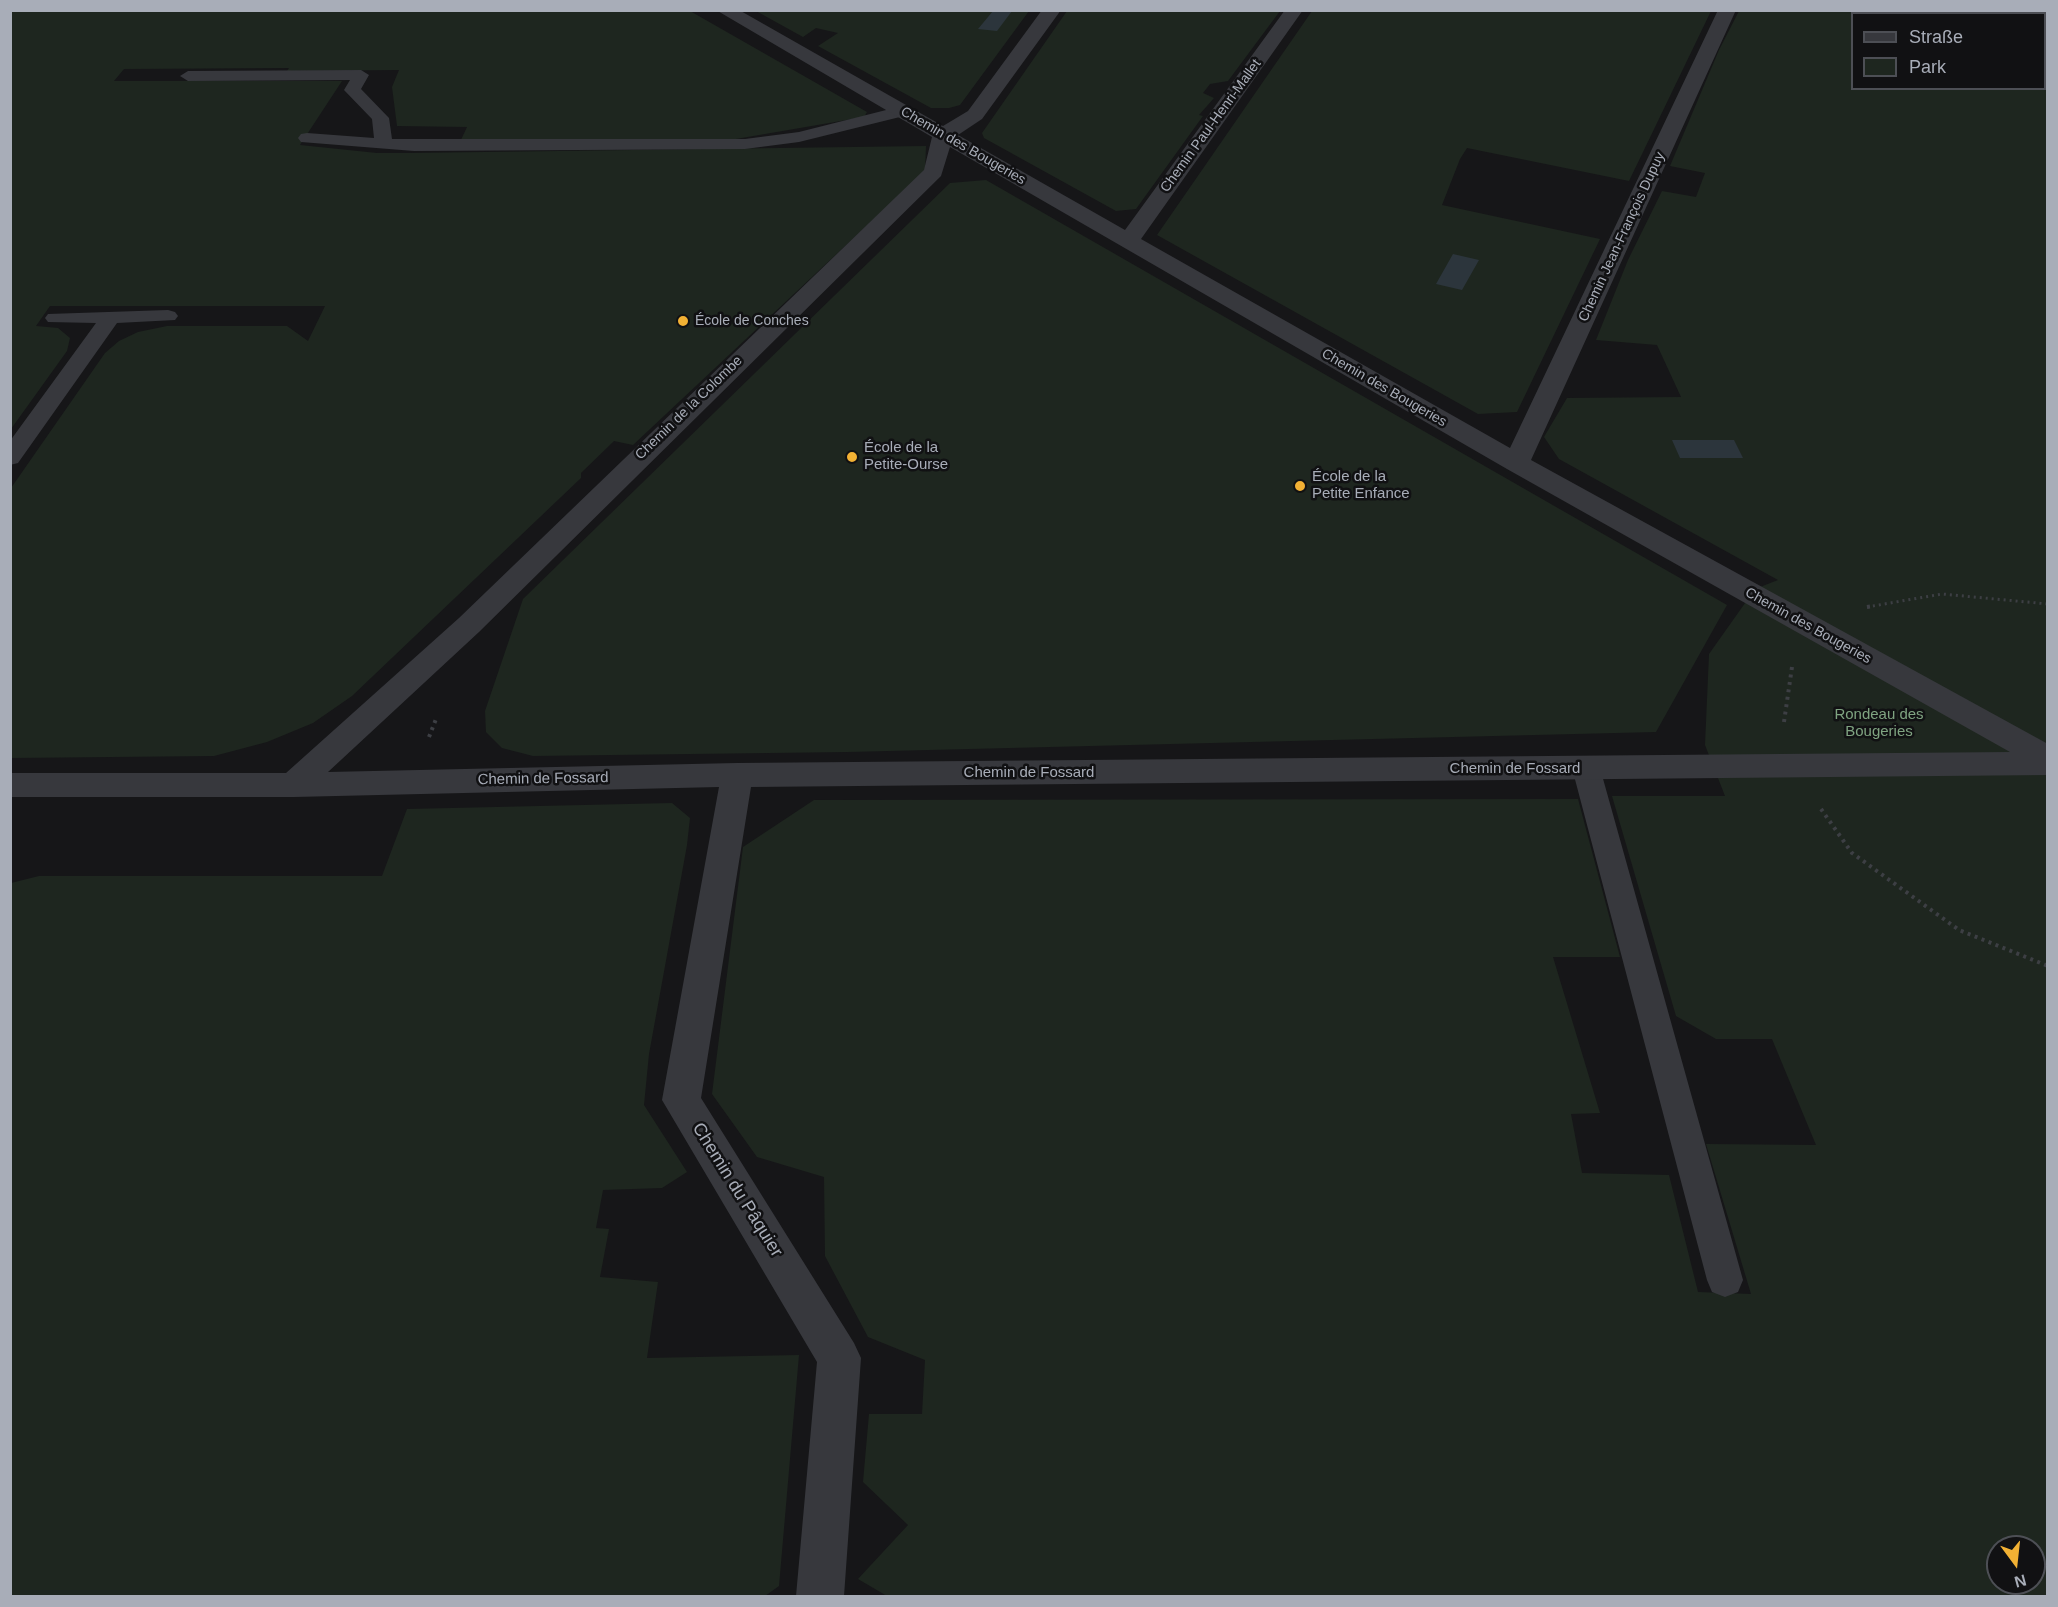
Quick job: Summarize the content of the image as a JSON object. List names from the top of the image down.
{
  "streets": {
    "street": [
      "Chemin Paul-Henri-Mallet",
      "Chemin des Bougeries",
      "Chemin Jean-François Dupuy",
      "Chemin de la Colombe",
      "Chemin de Fossard",
      "Chemin du Pâquier"
    ]
  },
  "crossings": [
    ["Chemin Paul-Henri-Mallet", "Chemin des Bougeries"],
    ["Chemin des Bougeries", "Chemin Jean-François Dupuy"],
    ["Chemin des Bougeries", "Chemin de la Colombe"],
    ["Chemin des Bougeries", "Chemin de Fossard"],
    ["Chemin de la Colombe", "Chemin de Fossard"],
    ["Chemin de Fossard", "Chemin du Pâquier"]
  ],
  "parks": ["Rondeau des Bougeries"],
  "places": ["École de Conches", "École de la Petite-Ourse", "École de la Petite Enfance"],
  "legend": ["Straße", "Park"],
  "north": "bottom"
}
